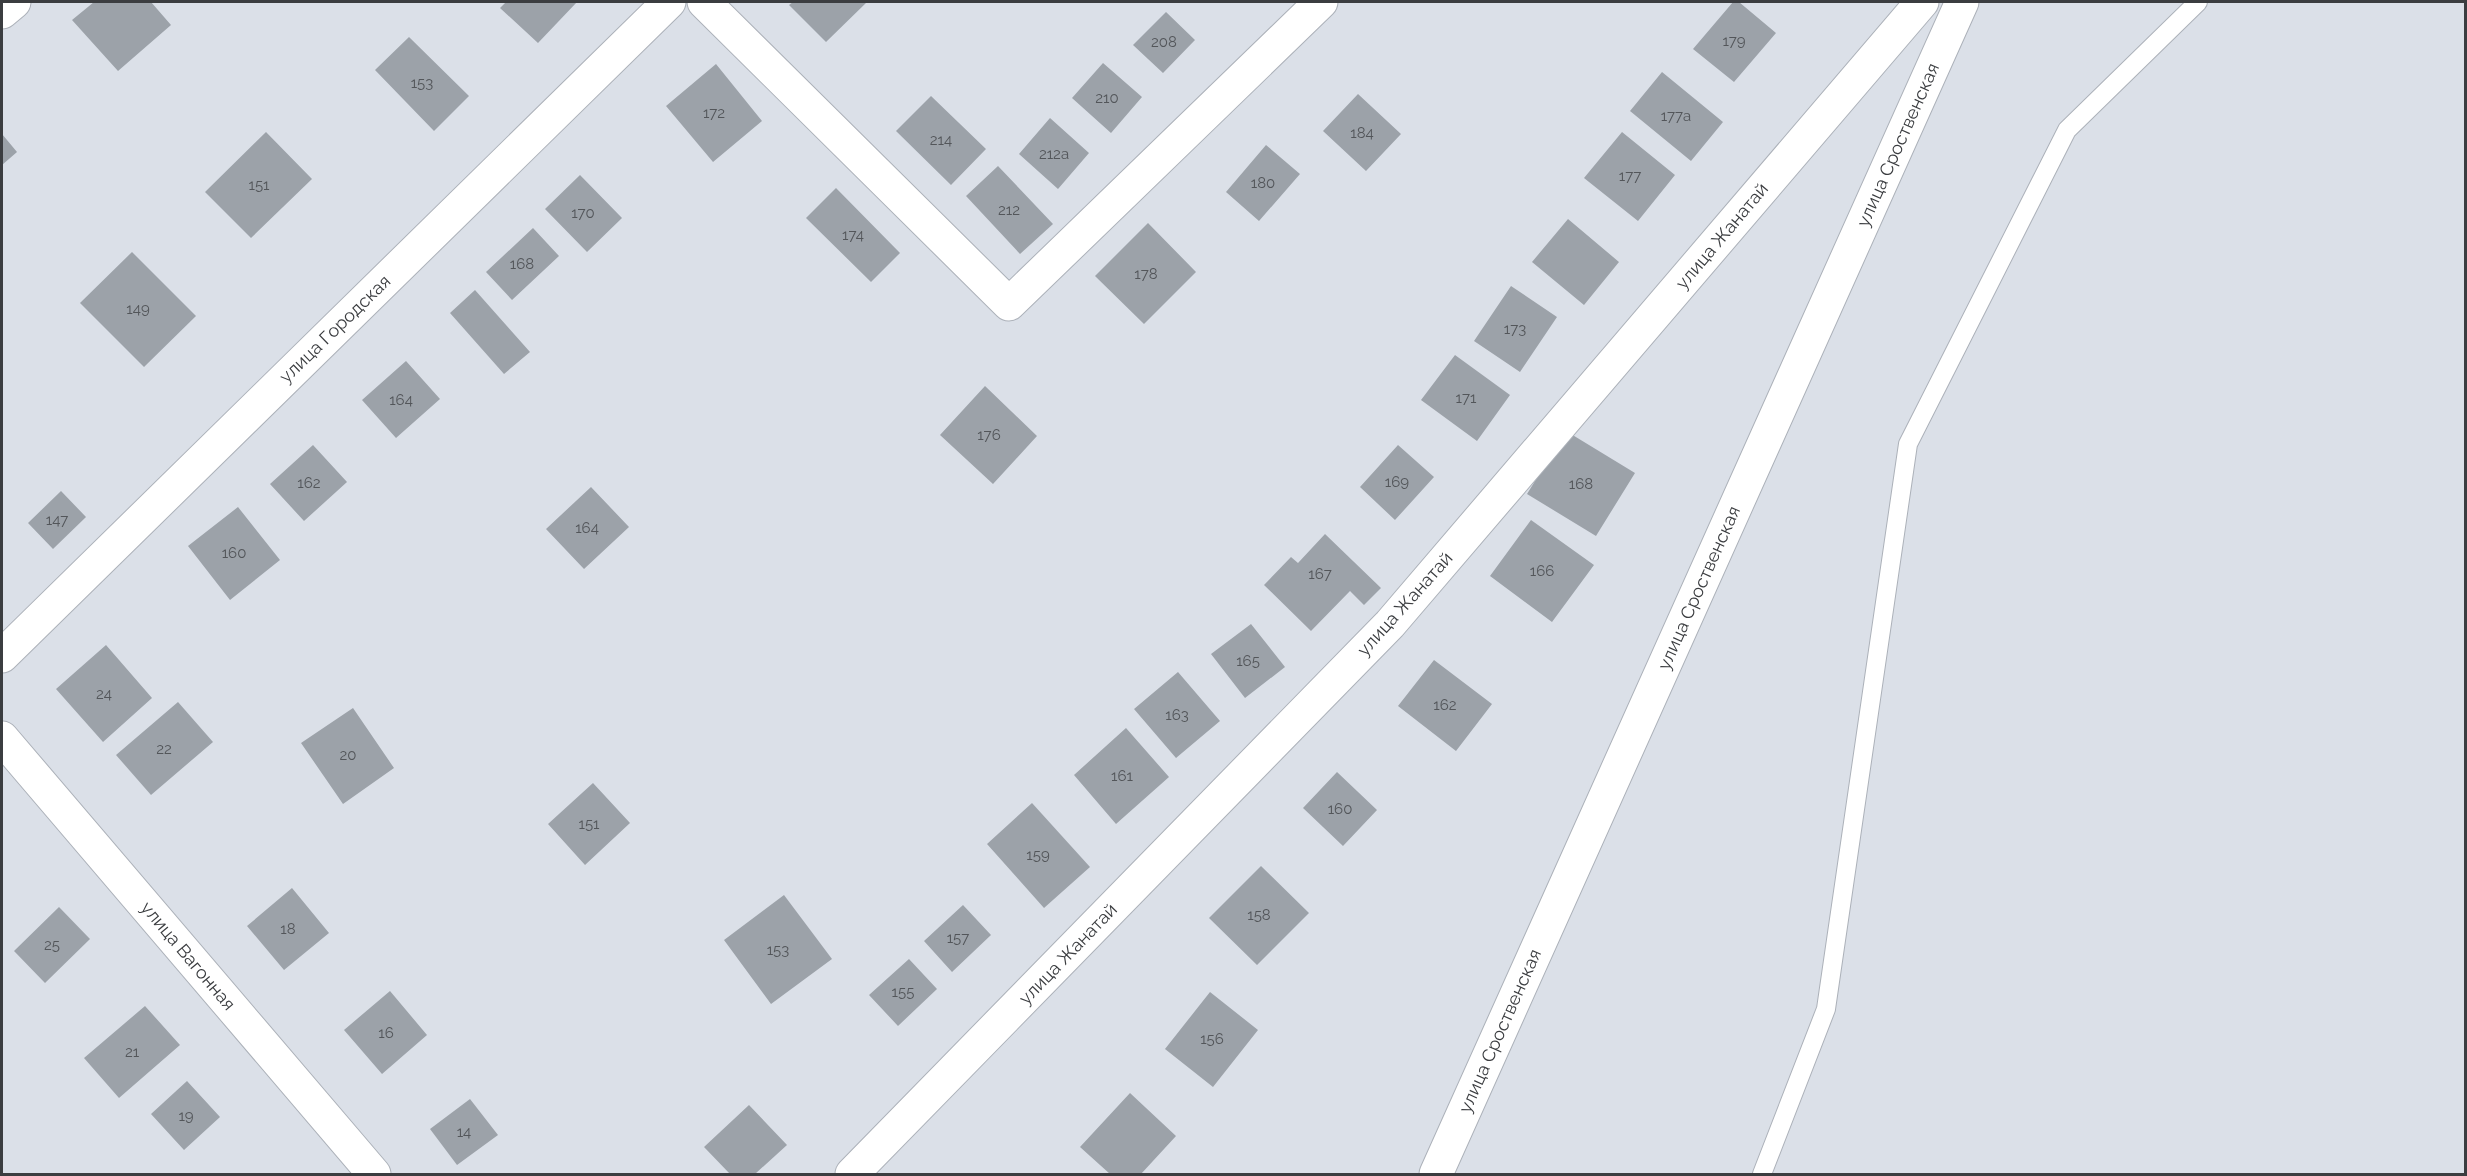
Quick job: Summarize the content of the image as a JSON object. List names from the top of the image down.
{
  "streets": {
    "street": [
      "улица Сроственская",
      "улица Жанатай",
      "улица Городская",
      "улица Вагонная"
    ]
  },
  "house_numbers": [
    "179",
    "208",
    "153",
    "210",
    "172",
    "177а",
    "184",
    "214",
    "212а",
    "177",
    "180",
    "151",
    "212",
    "170",
    "174",
    "168",
    "178",
    "149",
    "173",
    "171",
    "164",
    "176",
    "169",
    "162",
    "168",
    "147",
    "164",
    "160",
    "166",
    "167",
    "165",
    "24",
    "162",
    "163",
    "22",
    "20",
    "161",
    "160",
    "151",
    "159",
    "158",
    "18",
    "157",
    "25",
    "153",
    "155",
    "16",
    "156",
    "21",
    "19",
    "14"
  ]
}
